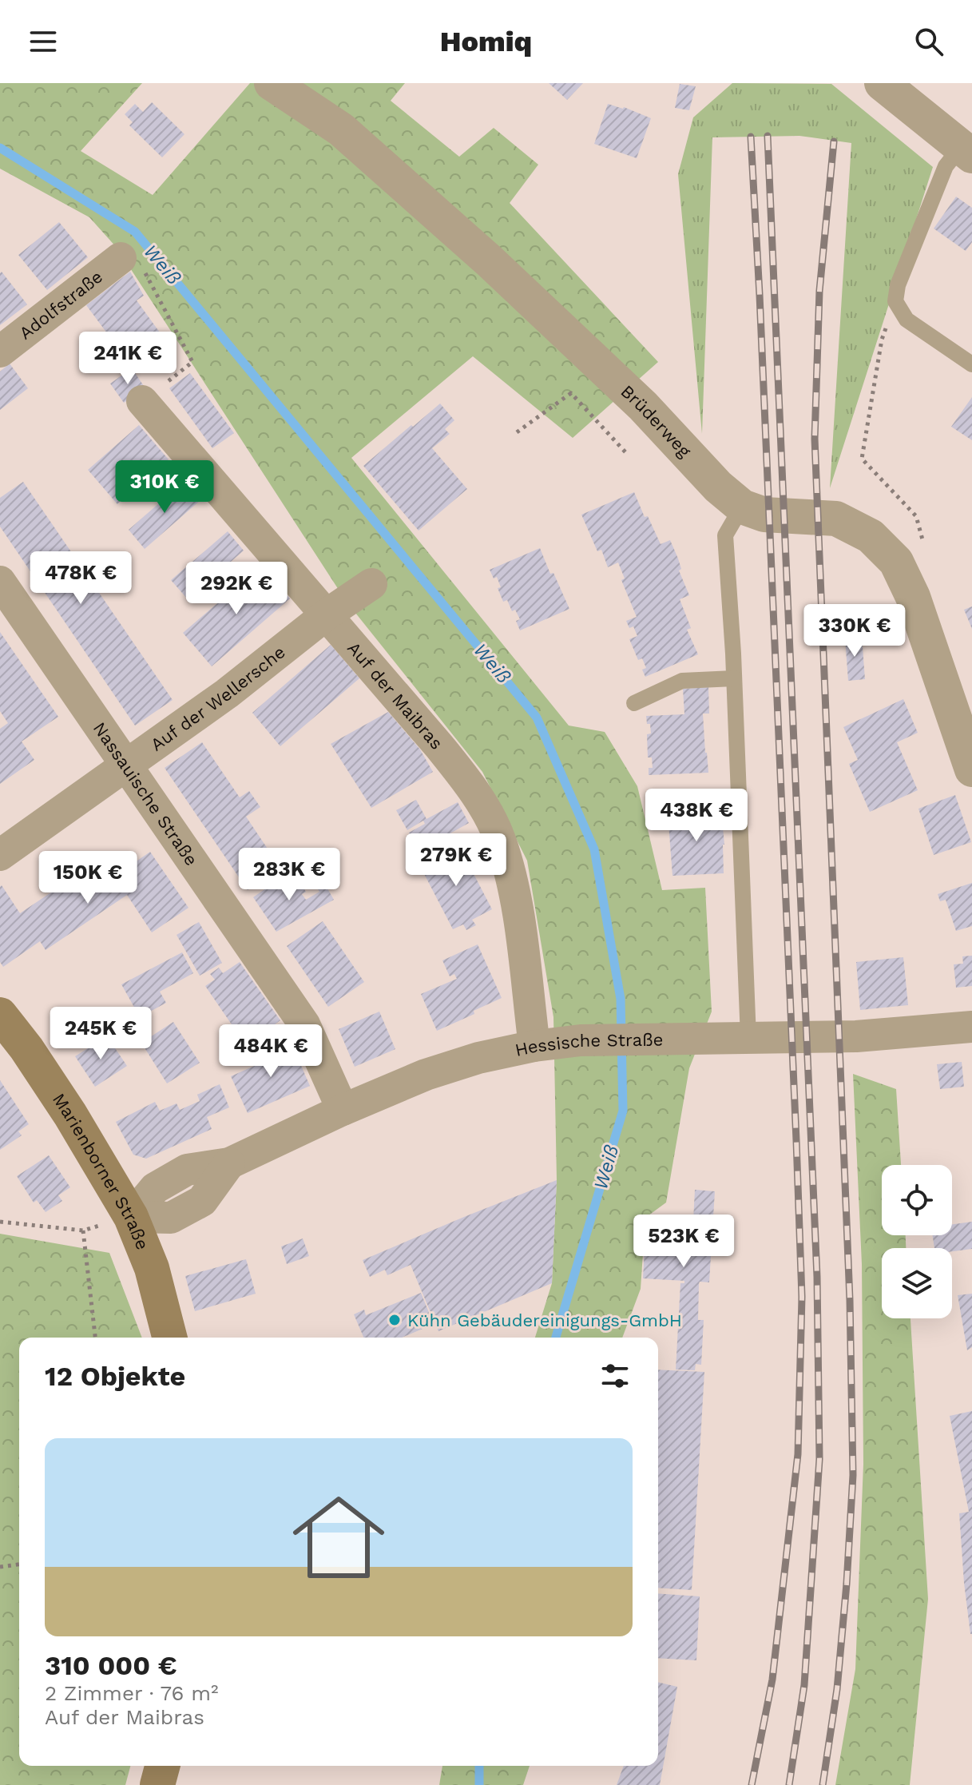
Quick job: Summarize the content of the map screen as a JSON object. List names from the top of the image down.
{
  "streets": {
    "main road": ["Marienborner Straße"],
    "street": [
      "Adolfstraße",
      "Brüderweg",
      "Auf der Maibras",
      "Auf der Wellersche",
      "Nassauische Straße",
      "Hessische Straße"
    ]
  },
  "crossings": [
    ["Auf der Maibras", "Auf der Wellersche"],
    ["Auf der Maibras", "Hessische Straße"],
    ["Auf der Wellersche", "Nassauische Straße"],
    ["Nassauische Straße", "Hessische Straße"],
    ["Hessische Straße", "Marienborner Straße"]
  ],
  "water": ["Weiß"],
  "places": ["Kühn Gebäudereinigungs-GmbH"],
  "page": {
    "header": "Homiq",
    "price": [
      "241K €",
      "310K €",
      "478K €",
      "292K €",
      "330K €",
      "438K €",
      "279K €",
      "283K €",
      "150K €",
      "245K €",
      "484K €",
      "523K €"
    ],
    "heading": "12 Objekte",
    "list": [
      {
        "name": "310 000 €",
        "note": "2 Zimmer · 76 m² · Auf der Maibras"
      }
    ]
  }
}
